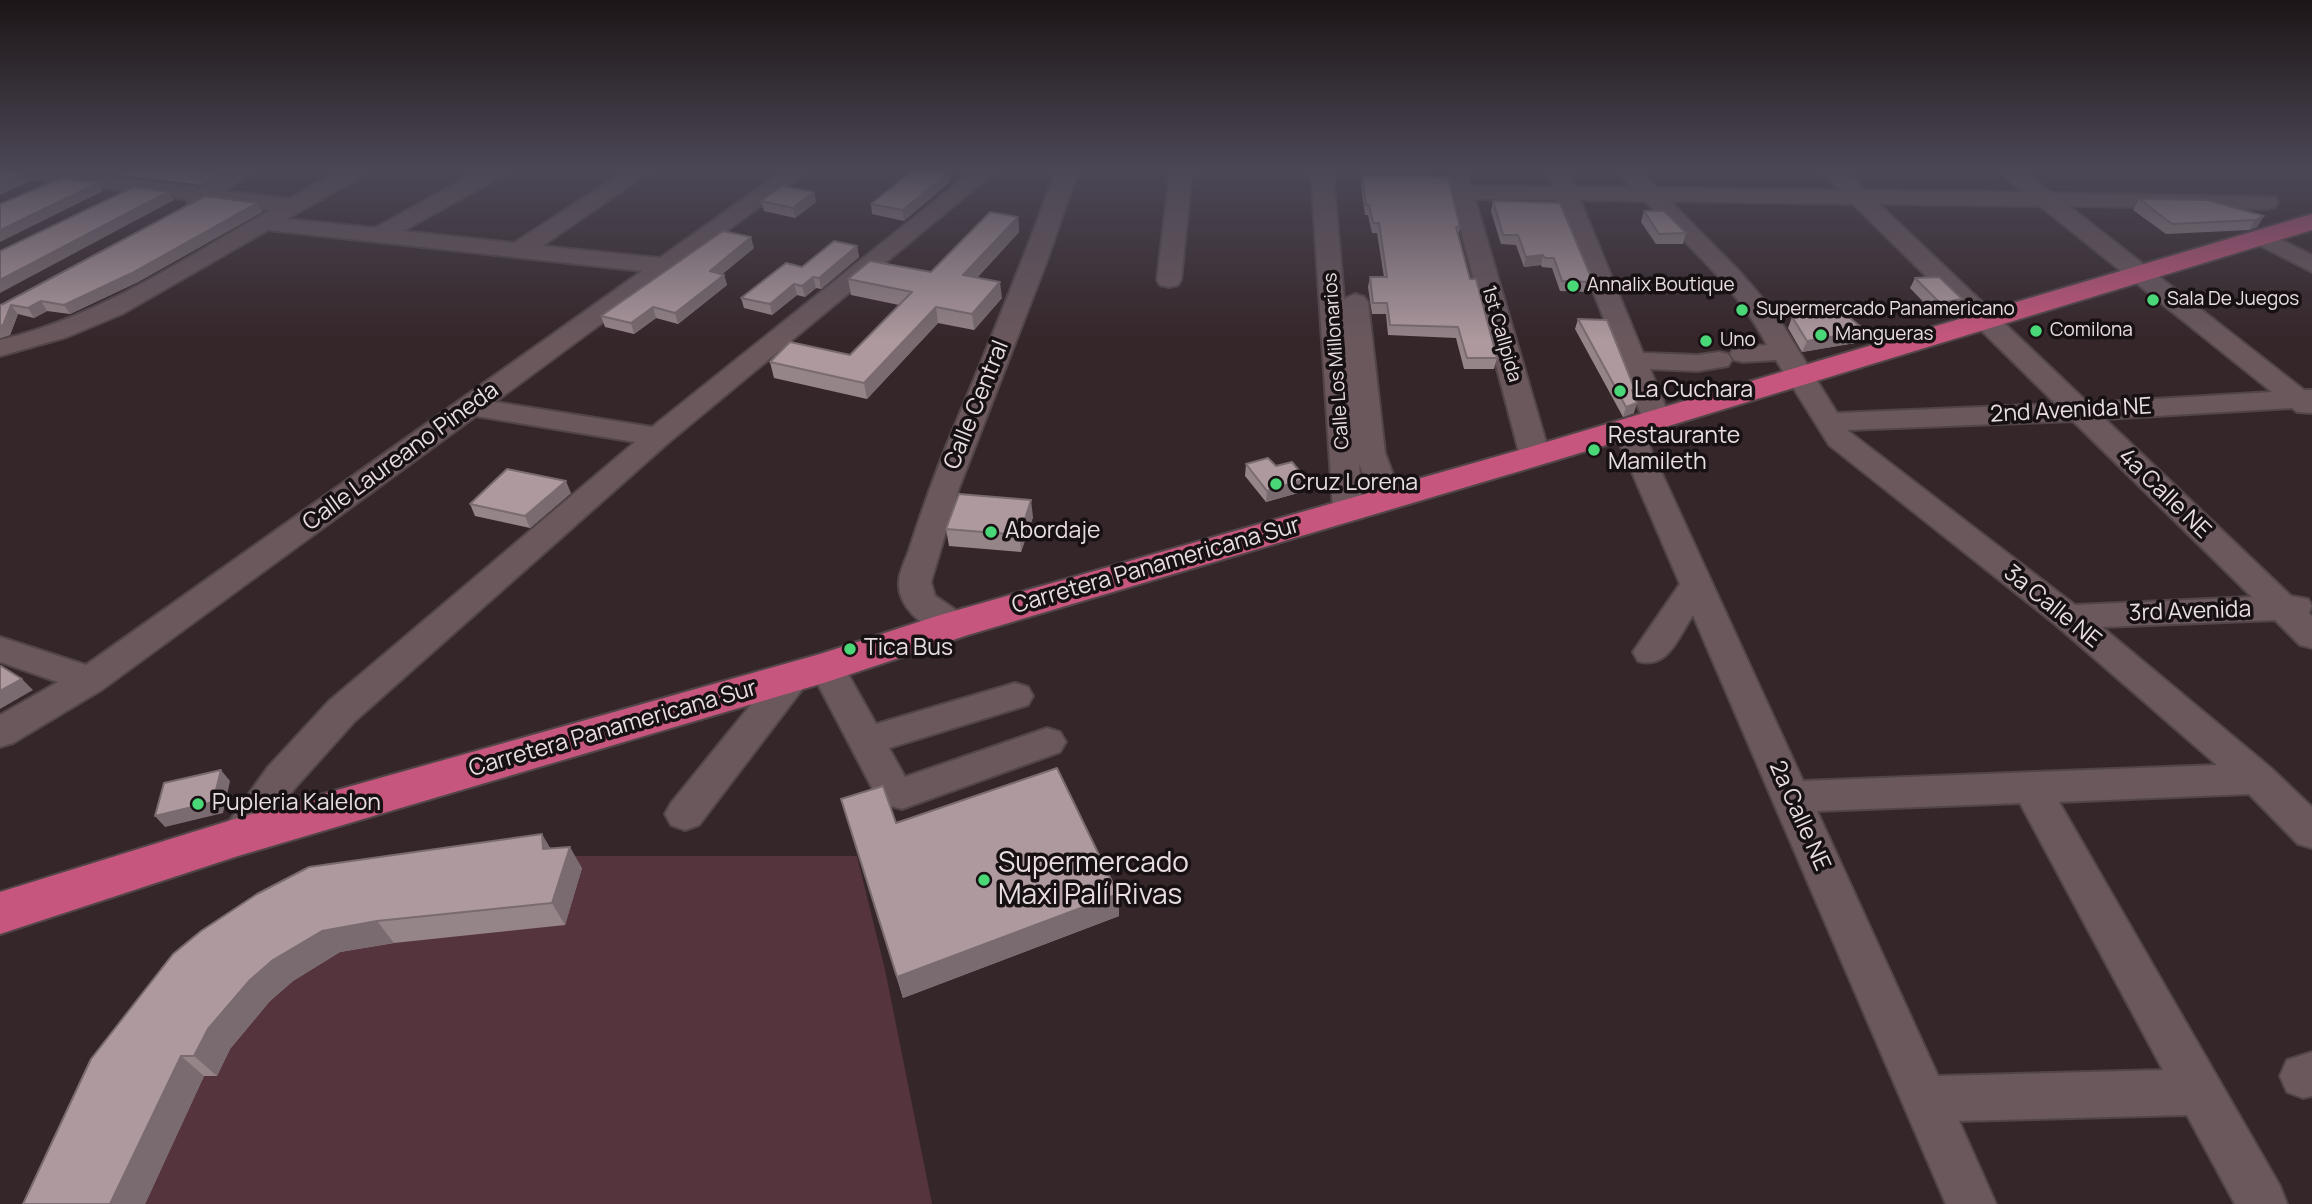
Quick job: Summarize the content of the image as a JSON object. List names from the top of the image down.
{
  "streets": {
    "highway": ["Carretera Panamericana Sur"],
    "street": [
      "1st Callpida",
      "Calle Los Millonarios",
      "Calle Central",
      "2nd Avenida NE",
      "Calle Laureano Pineda",
      "4a Calle NE",
      "3a Calle NE",
      "3rd Avenida",
      "2a Calle NE"
    ]
  },
  "crossings": [
    ["1st Callpida", "Carretera Panamericana Sur"],
    ["Calle Los Millonarios", "Carretera Panamericana Sur"],
    ["Calle Central", "Carretera Panamericana Sur"],
    ["2nd Avenida NE", "4a Calle NE"],
    ["2nd Avenida NE", "3a Calle NE"],
    ["4a Calle NE", "Carretera Panamericana Sur"],
    ["4a Calle NE", "3rd Avenida"],
    ["Carretera Panamericana Sur", "3a Calle NE"],
    ["Carretera Panamericana Sur", "2a Calle NE"],
    ["3a Calle NE", "3rd Avenida"]
  ],
  "places": [
    "Annalix Boutique",
    "Sala De Juegos",
    "Supermercado Panamericano",
    "Comilona",
    "Mangueras",
    "Uno",
    "La Cuchara",
    "Restaurante Mamileth",
    "Cruz Lorena",
    "Abordaje",
    "Tica Bus",
    "Pupleria Kalelon",
    "Supermercado Maxi Palí Rivas"
  ]
}
